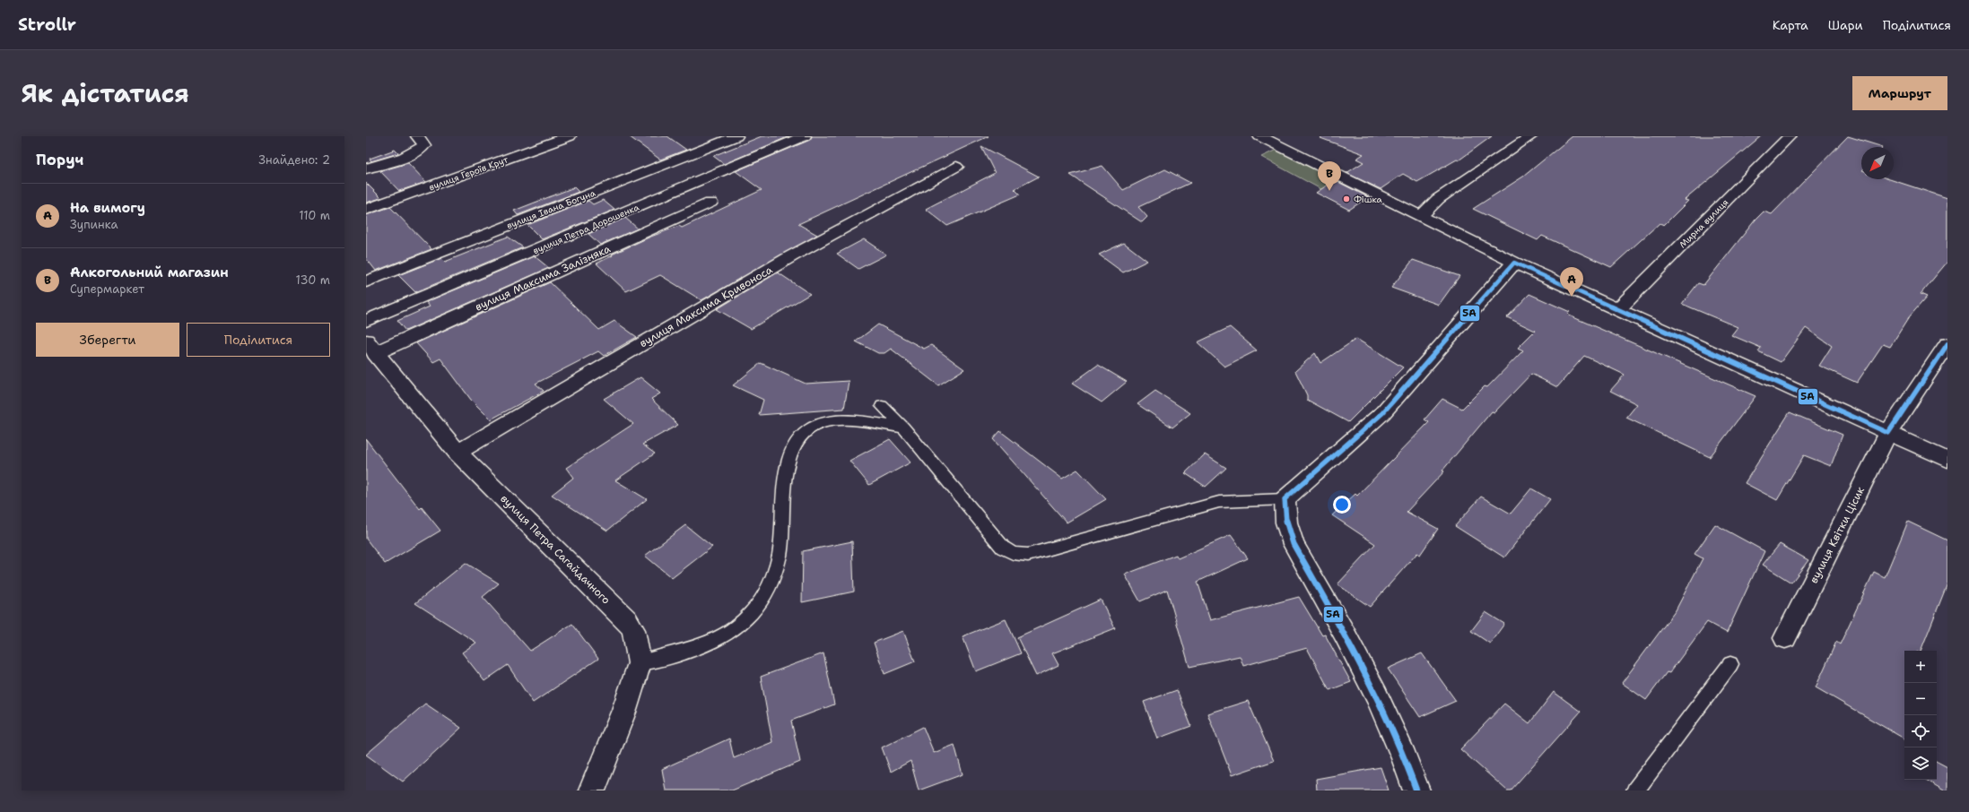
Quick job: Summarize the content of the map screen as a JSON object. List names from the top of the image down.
{
  "streets": {
    "street": [
      "вулиця Героїв Крут",
      "вулиця Івана Богуна",
      "Мирна вулиця",
      "вулиця Петра Дорошенка",
      "вулиця Максима Залізняка",
      "вулиця Максима Кривоноса",
      "вулиця Квітки Цісик",
      "вулиця Петра Сагайдачного"
    ]
  },
  "crossings": [
    ["вулиця Максима Залізняка", "вулиця Петра Сагайдачного"],
    ["вулиця Максима Кривоноса", "вулиця Петра Сагайдачного"]
  ],
  "places": ["Фішка"],
  "lines": ["transit line 5А"],
  "north": "bottom left",
  "page": {
    "header": "Strollr",
    "nav": ["Карта", "Шари", "Поділитися"],
    "title": "Як дістатися",
    "buttons": [
      "Маршрут",
      ["Зберегти", "Поділитися"]
    ],
    "heading": ["Поруч", "Знайдено: 2"],
    "pins": ["B", "A"],
    "list": [
      {
        "mark": "A",
        "name": "На вимогу",
        "note": "Зупинка",
        "value": "110 m"
      },
      {
        "mark": "B",
        "name": "Алкогольний магазин",
        "note": "Супермаркет",
        "value": "130 m"
      }
    ],
    "map_buttons": ["+", "−"]
  }
}
